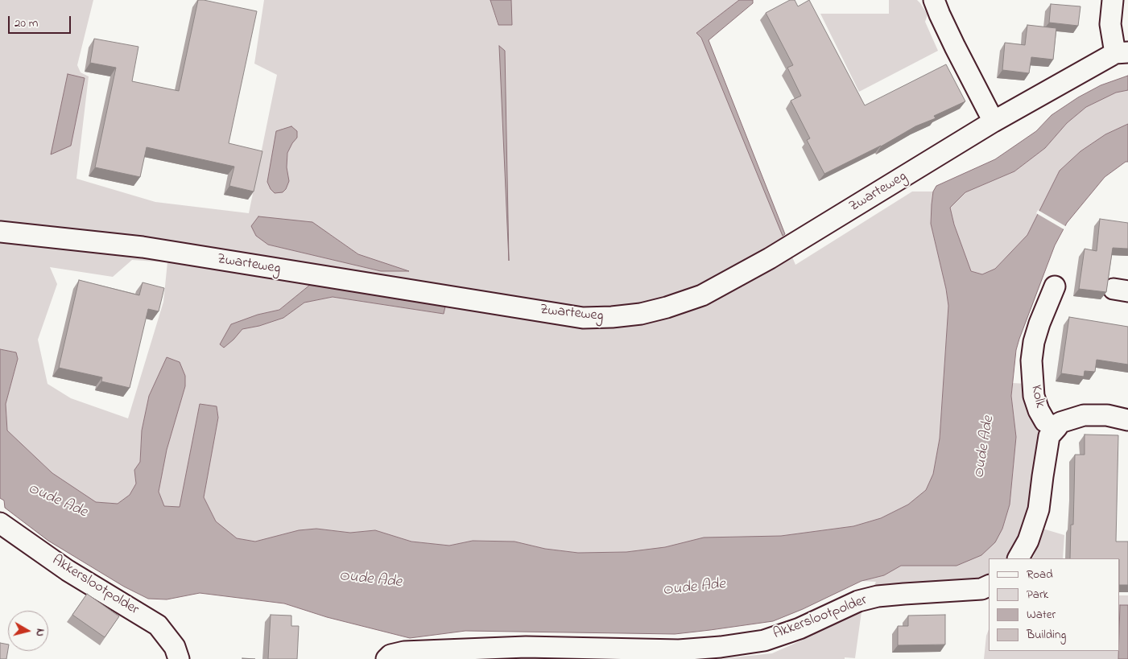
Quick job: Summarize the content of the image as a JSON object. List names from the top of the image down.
{
  "streets": {
    "street": ["Zwarteweg", "Kolk", "Akkerslootpolder"]
  },
  "water": ["Oude Ade"],
  "legend": [
    "Road",
    "Park",
    "Water",
    "Building"
  ],
  "scale_bar": "20 m",
  "north": "right"
}
